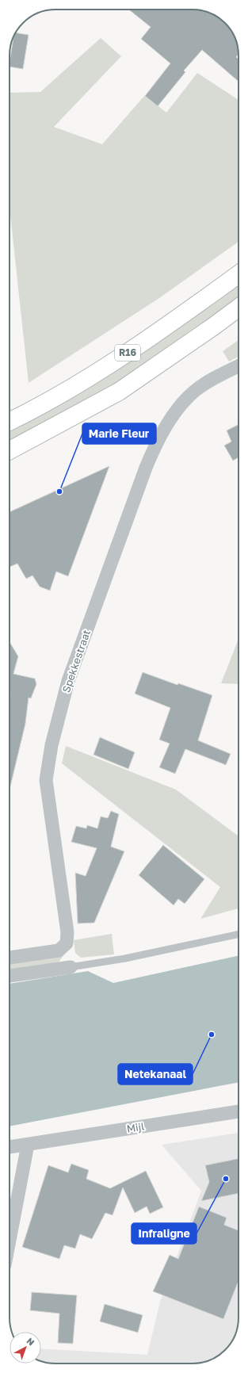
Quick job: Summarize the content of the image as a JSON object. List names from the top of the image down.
{
  "streets": {
    "main road": ["R16"],
    "street": ["Spekkestraat", "Mijl"]
  },
  "places": ["Marie Fleur", "Netekanaal", "Infraligne"],
  "north": "top right"
}
